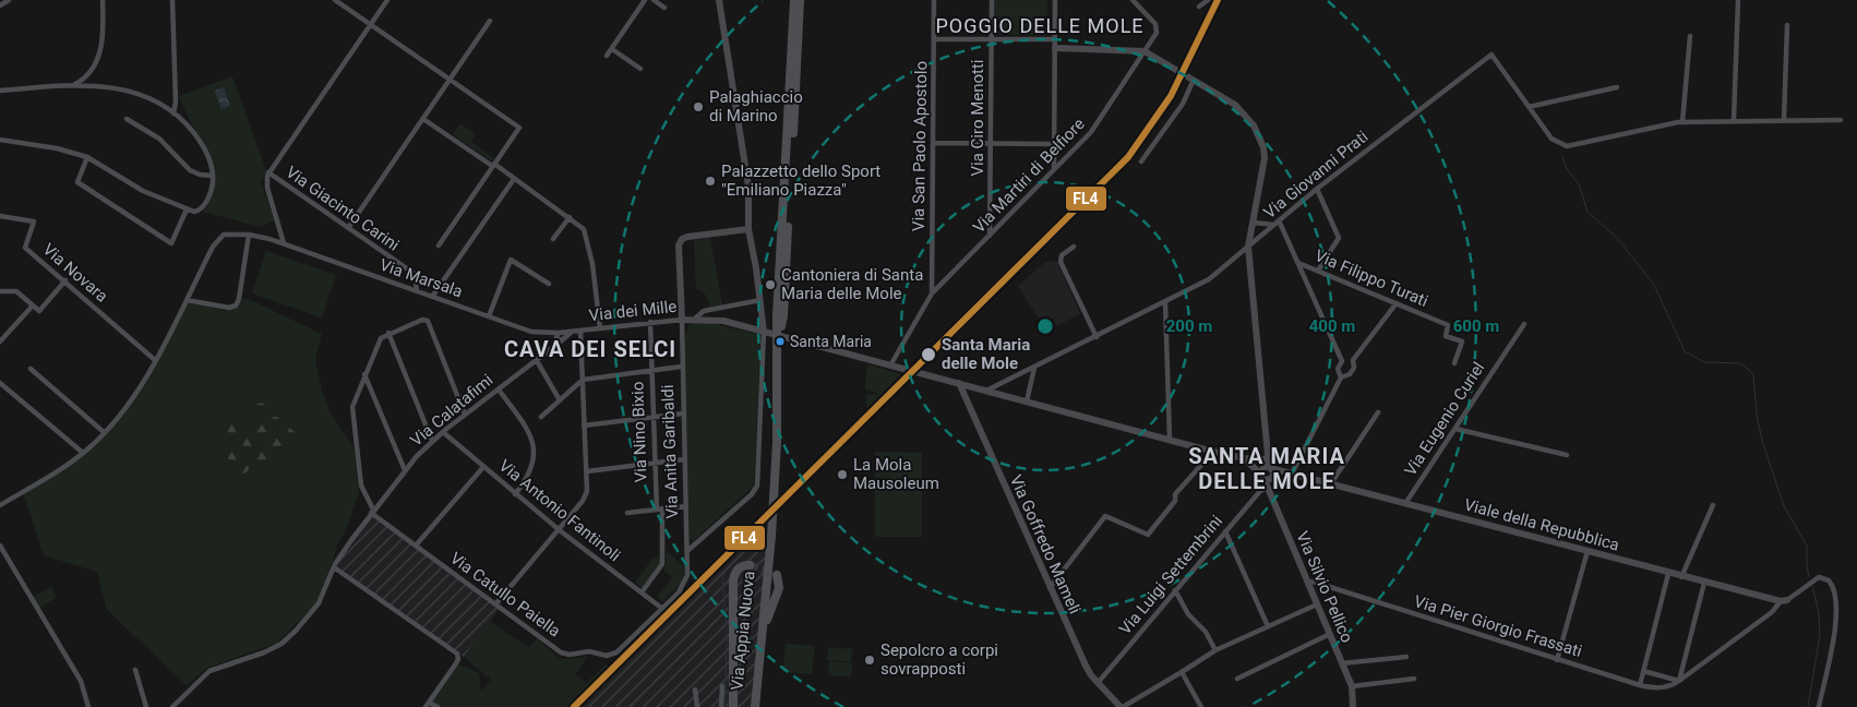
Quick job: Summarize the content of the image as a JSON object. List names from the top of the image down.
{
  "streets": {
    "main road": ["Via Appia Nuova"],
    "street": [
      "Via Ciro Menotti",
      "Via San Paolo Apostolo",
      "Via Giovanni Prati",
      "Via Martiri di Belfiore",
      "Via Giacinto Carini",
      "Via Novara",
      "Via Marsala",
      "Via Filippo Turati",
      "Via dei Mille",
      "Via Calatafimi",
      "Via Eugenio Curiel",
      "Via Nino Bixio",
      "Via Anita Garibaldi",
      "Via Antonio Fantinoli",
      "Viale della Repubblica",
      "Via Goffredo Mameli",
      "Via Luigi Settembrini",
      "Via Silvio Pellico",
      "Via Catullo Paiella",
      "Via Pier Giorgio Frassati"
    ]
  },
  "crossings": [
    ["Via Ciro Menotti", "Via Martiri di Belfiore"],
    ["Via San Paolo Apostolo", "Via Martiri di Belfiore"],
    ["Via Giacinto Carini", "Via Marsala"],
    ["Via Novara", "Via Marsala"],
    ["Via Marsala", "Via dei Mille"],
    ["Via Marsala", "Via Calatafimi"],
    ["Via dei Mille", "Via Calatafimi"],
    ["Via dei Mille", "Via Nino Bixio"],
    ["Via dei Mille", "Via Anita Garibaldi"],
    ["Via Calatafimi", "Via Antonio Fantinoli"],
    ["Via Calatafimi", "Via Catullo Paiella"],
    ["Via Eugenio Curiel", "Viale della Repubblica"],
    ["Via Nino Bixio", "Via Antonio Fantinoli"],
    ["Via Anita Garibaldi", "Via Catullo Paiella"],
    ["Via Antonio Fantinoli", "Via Catullo Paiella"],
    ["Viale della Repubblica", "Via Pier Giorgio Frassati"],
    ["Via Goffredo Mameli", "Via Luigi Settembrini"],
    ["Via Luigi Settembrini", "Via Silvio Pellico"],
    ["Via Silvio Pellico", "Via Pier Giorgio Frassati"]
  ],
  "districts": ["POGGIO DELLE MOLE", "CAVA DEI SELCI", "SANTA MARIA DELLE MOLE"],
  "places": [
    "Palaghiaccio di Marino",
    "Palazzetto dello Sport \"Emiliano Piazza\"",
    "Cantoniera di Santa Maria delle Mole",
    "Santa Maria",
    "Santa Maria delle Mole",
    "La Mola Mausoleum",
    "Sepolcro a corpi sovrapposti"
  ],
  "lines": ["transit line FL4"],
  "rings": ["200 m", "400 m", "600 m"]
}
